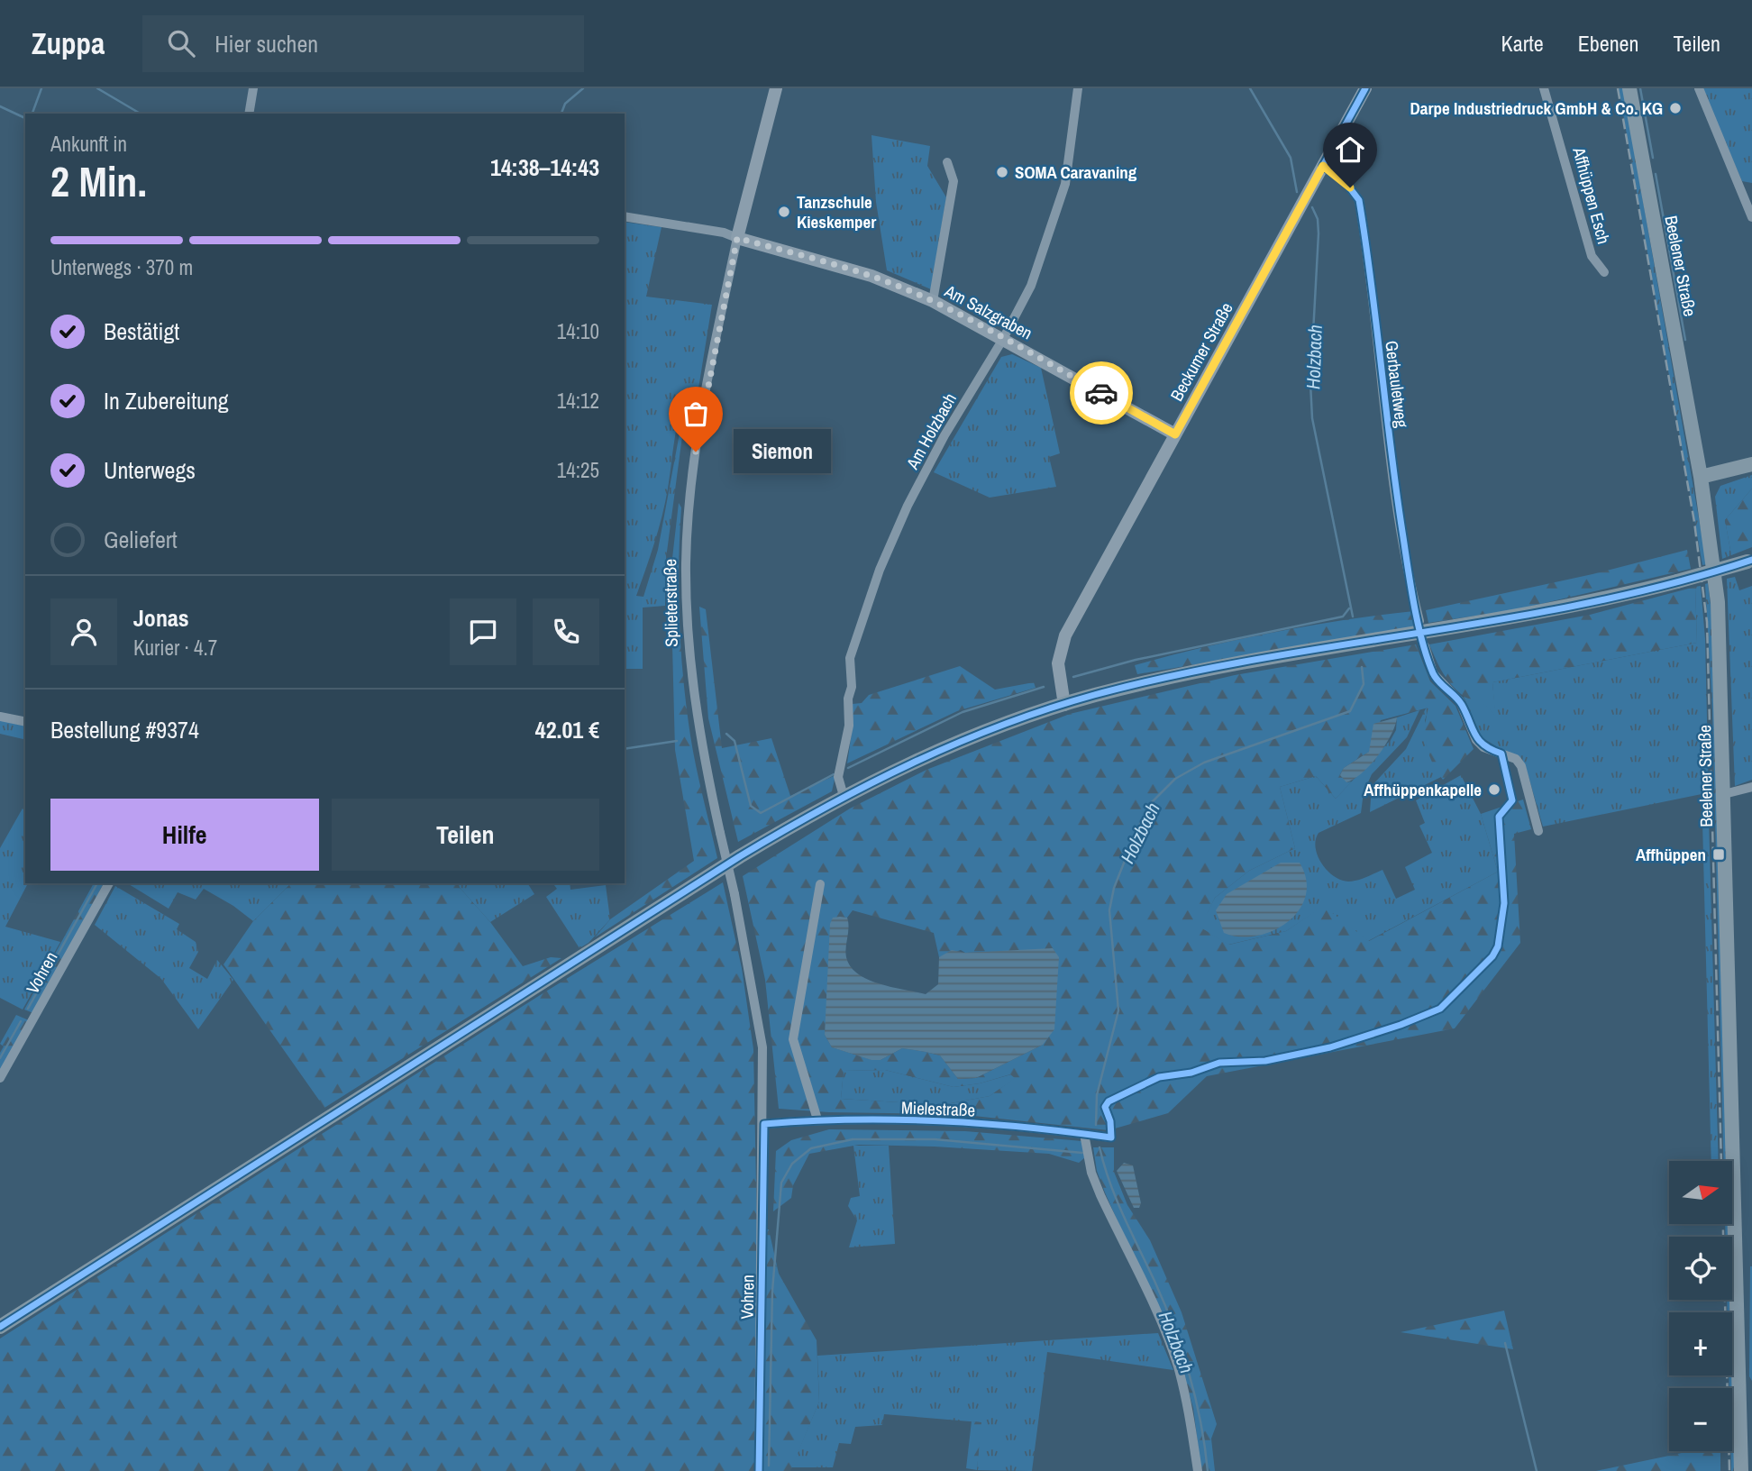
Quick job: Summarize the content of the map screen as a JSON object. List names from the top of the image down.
{
  "streets": {
    "main road": ["Beelener Straße"],
    "street": [
      "Affhüppen Esch",
      "Am Salzgraben",
      "Beckumer Straße",
      "Gerbauletweg",
      "Am Holzbach",
      "Splieterstraße",
      "Vohren",
      "Mielestraße"
    ]
  },
  "crossings": [
    ["Am Salzgraben", "Beckumer Straße"],
    ["Am Salzgraben", "Am Holzbach"],
    ["Am Salzgraben", "Splieterstraße"],
    ["Beckumer Straße", "Gerbauletweg"],
    ["Splieterstraße", "Vohren"],
    ["Vohren", "Mielestraße"]
  ],
  "water": ["Holzbach"],
  "places": {
    "other": [
      "Darpe Industriedruck GmbH & Co. KG",
      "SOMA Caravaning",
      "Tanzschule Kieskemper",
      "Siemon",
      "Affhüppenkapelle"
    ],
    "transit": ["Affhüppen"]
  },
  "north": "right",
  "page": {
    "header": "Zuppa",
    "search": "Hier suchen",
    "nav": ["Karte", "Ebenen", "Teilen"],
    "heading": ["2 Min.", "Ankunft in", "14:38–14:43"],
    "panel": [
      "Jonas",
      "Kurier · 4.7",
      "Bestellung #9374",
      "42.01 €"
    ],
    "bar": "Unterwegs · 370 m",
    "list": [
      ["Bestätigt", "14:10"],
      ["In Zubereitung", "14:12"],
      ["Unterwegs", "14:25"],
      "Geliefert"
    ],
    "bubble": "Siemon",
    "buttons": ["Hilfe", "Teilen"],
    "map_buttons": ["+", "−"]
  }
}
